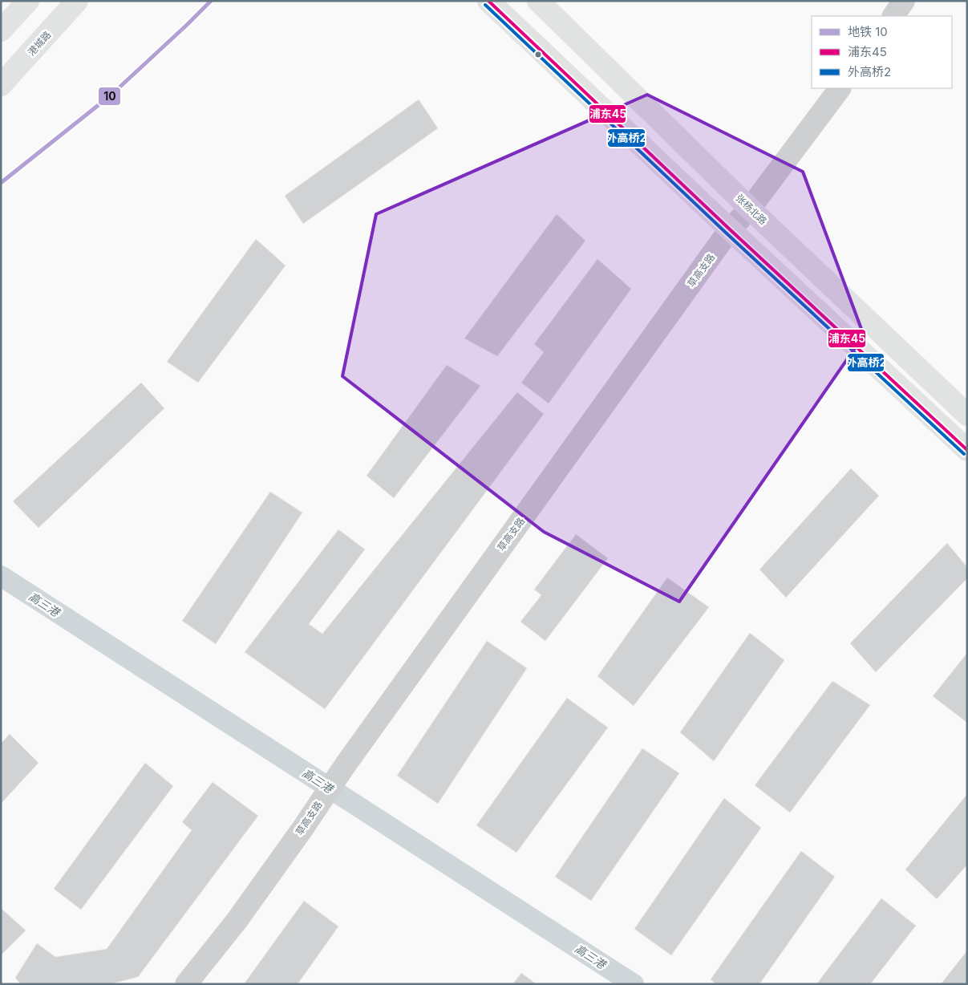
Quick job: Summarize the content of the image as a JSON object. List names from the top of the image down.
{
  "streets": {
    "main road": ["港城路", "张杨北路"],
    "street": ["草高支路"]
  },
  "crossings": [
    ["张杨北路", "草高支路"]
  ],
  "water": ["高三港"],
  "lines": ["metro line 10", "transit line 浦东45", "transit line 外高桥2"],
  "legend": ["地铁 10", "浦东45", "外高桥2"]
}
